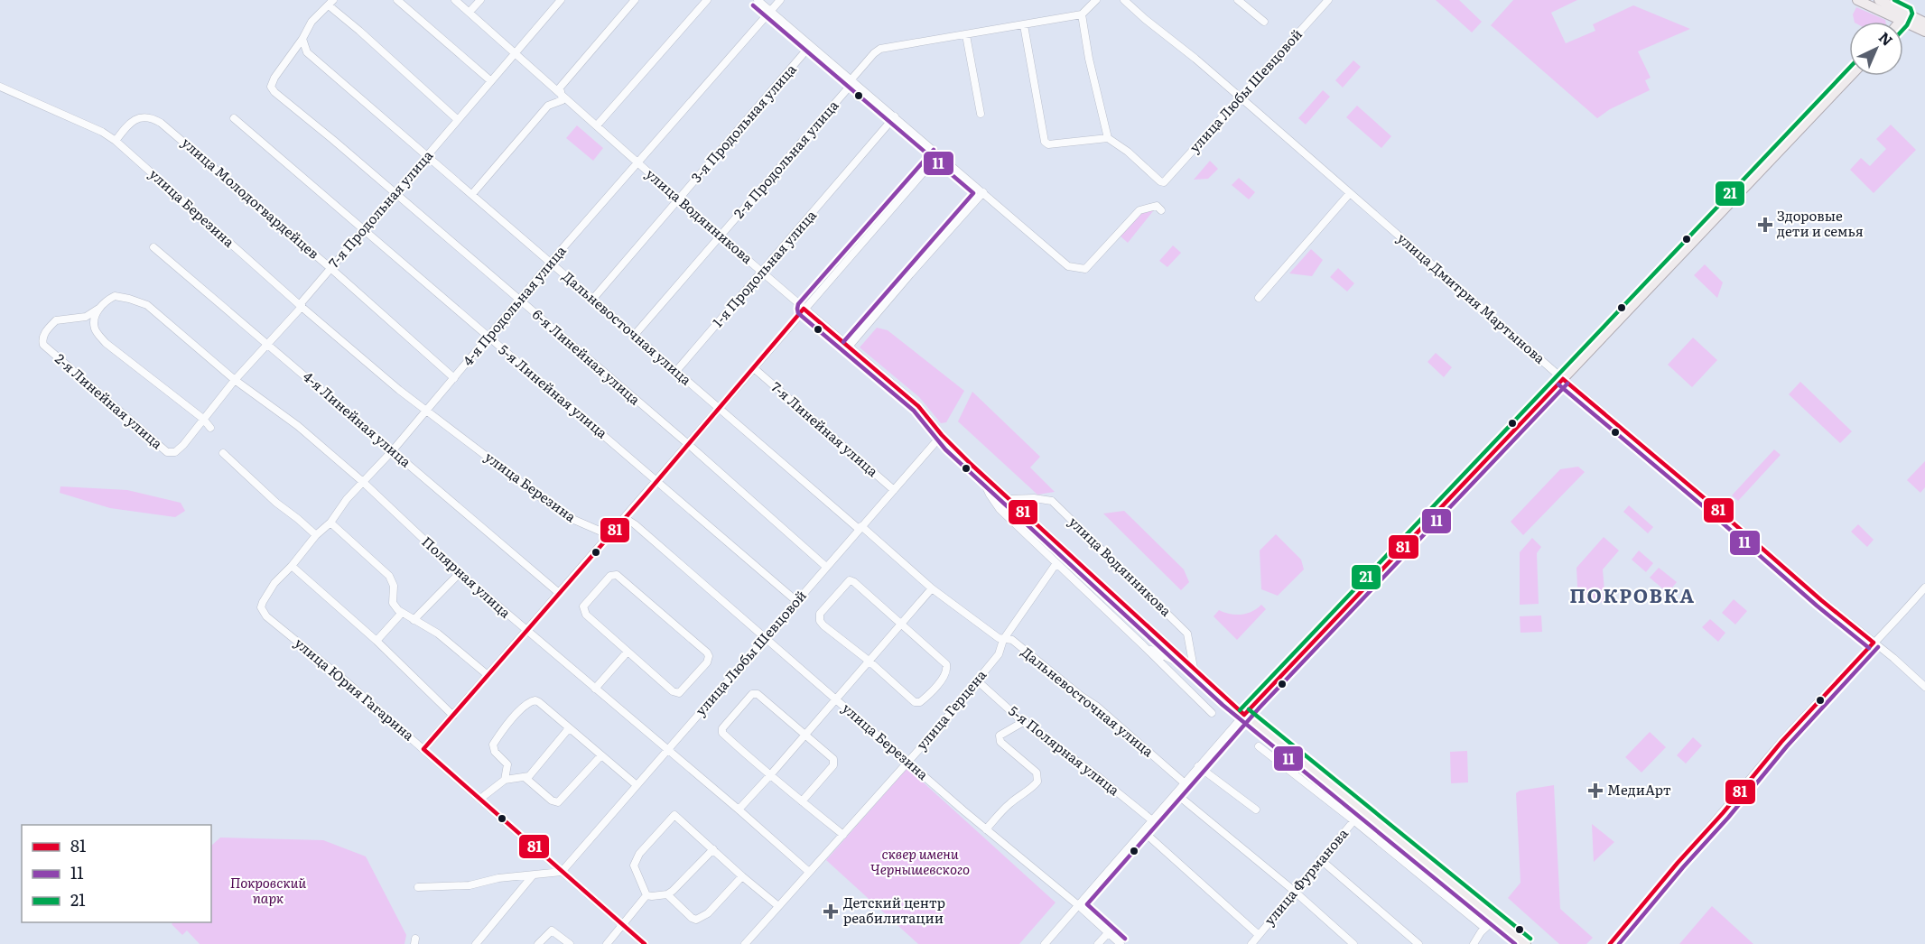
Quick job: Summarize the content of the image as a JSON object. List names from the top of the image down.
{
  "streets": {
    "street": [
      "улица Любы Шевцовой",
      "3-я Продольная улица",
      "2-я Продольная улица",
      "улица Молодогвардейцев",
      "улица Березина",
      "7-я Продольная улица",
      "улица Водянникова",
      "1-я Продольная улица",
      "улица Дмитрия Мартынова",
      "4-я Продольная улица",
      "Дальневосточная улица",
      "6-я Линейная улица",
      "5-я Линейная улица",
      "2-я Линейная улица",
      "4-я Линейная улица",
      "7-я Линейная улица",
      "Полярная улица",
      "улица Юрия Гагарина",
      "улица Герцена",
      "5-я Полярная улица",
      "улица Фурманова"
    ]
  },
  "crossings": [
    ["улица Любы Шевцовой", "улица Березина"],
    ["улица Любы Шевцовой", "улица Водянникова"],
    ["улица Любы Шевцовой", "улица Дмитрия Мартынова"],
    ["улица Любы Шевцовой", "Дальневосточная улица"],
    ["улица Любы Шевцовой", "6-я Линейная улица"],
    ["улица Любы Шевцовой", "5-я Линейная улица"],
    ["улица Любы Шевцовой", "7-я Линейная улица"],
    ["улица Любы Шевцовой", "Полярная улица"],
    ["улица Любы Шевцовой", "улица Юрия Гагарина"],
    ["3-я Продольная улица", "улица Водянникова"],
    ["3-я Продольная улица", "Дальневосточная улица"],
    ["2-я Продольная улица", "улица Водянникова"],
    ["2-я Продольная улица", "Дальневосточная улица"],
    ["улица Молодогвардейцев", "улица Березина"],
    ["улица Молодогвардейцев", "7-я Продольная улица"],
    ["улица Молодогвардейцев", "4-я Продольная улица"],
    ["улица Березина", "7-я Продольная улица"],
    ["улица Березина", "4-я Продольная улица"],
    ["улица Березина", "улица Герцена"],
    ["7-я Продольная улица", "улица Водянникова"],
    ["7-я Продольная улица", "Дальневосточная улица"],
    ["7-я Продольная улица", "6-я Линейная улица"],
    ["7-я Продольная улица", "5-я Линейная улица"],
    ["7-я Продольная улица", "2-я Линейная улица"],
    ["7-я Продольная улица", "4-я Линейная улица"],
    ["7-я Продольная улица", "Полярная улица"],
    ["улица Водянникова", "1-я Продольная улица"],
    ["улица Водянникова", "4-я Продольная улица"],
    ["1-я Продольная улица", "Дальневосточная улица"],
    ["4-я Продольная улица", "Дальневосточная улица"],
    ["4-я Продольная улица", "6-я Линейная улица"],
    ["4-я Продольная улица", "5-я Линейная улица"],
    ["4-я Продольная улица", "4-я Линейная улица"],
    ["4-я Продольная улица", "Полярная улица"],
    ["4-я Продольная улица", "улица Юрия Гагарина"],
    ["Дальневосточная улица", "6-я Линейная улица"],
    ["Дальневосточная улица", "улица Герцена"],
    ["2-я Линейная улица", "Полярная улица"],
    ["Полярная улица", "улица Герцена"],
    ["улица Герцена", "5-я Полярная улица"]
  ],
  "districts": ["ПОКРОВКА"],
  "parks": ["сквер имени Чернышевского", "Покровский парк"],
  "places": {
    "health": ["Здоровые дети и семья", "МедиАрт", "Детский центр реабилитации"]
  },
  "lines": ["transit line 21", "transit line 11", "transit line 81"],
  "legend": ["81", "11", "21"],
  "north": "top right"
}
